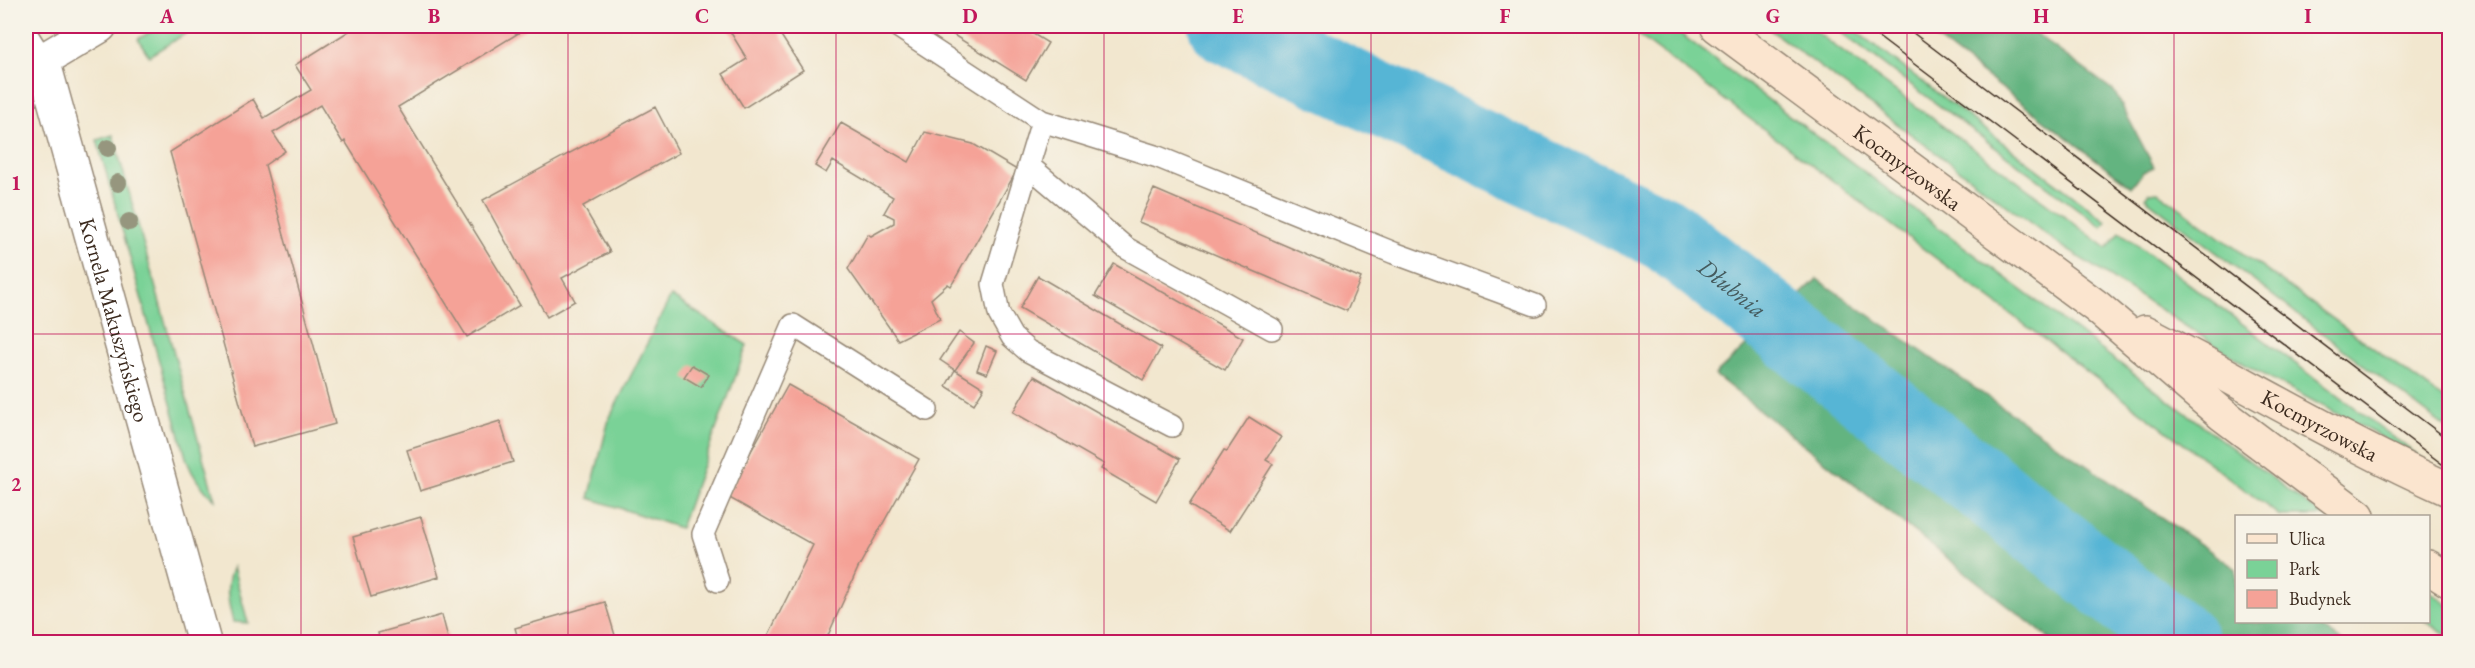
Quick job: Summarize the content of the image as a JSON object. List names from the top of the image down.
{
  "streets": {
    "main road": ["Kocmyrzowska"],
    "street": ["Kornela Makuszyńskiego"]
  },
  "water": ["Dłubnia"],
  "legend": ["Ulica", "Park", "Budynek"],
  "grid": {
    "columns": [
      "A",
      "B",
      "C",
      "D",
      "E",
      "F",
      "G",
      "H",
      "I"
    ],
    "rows": ["1", "2"]
  }
}
